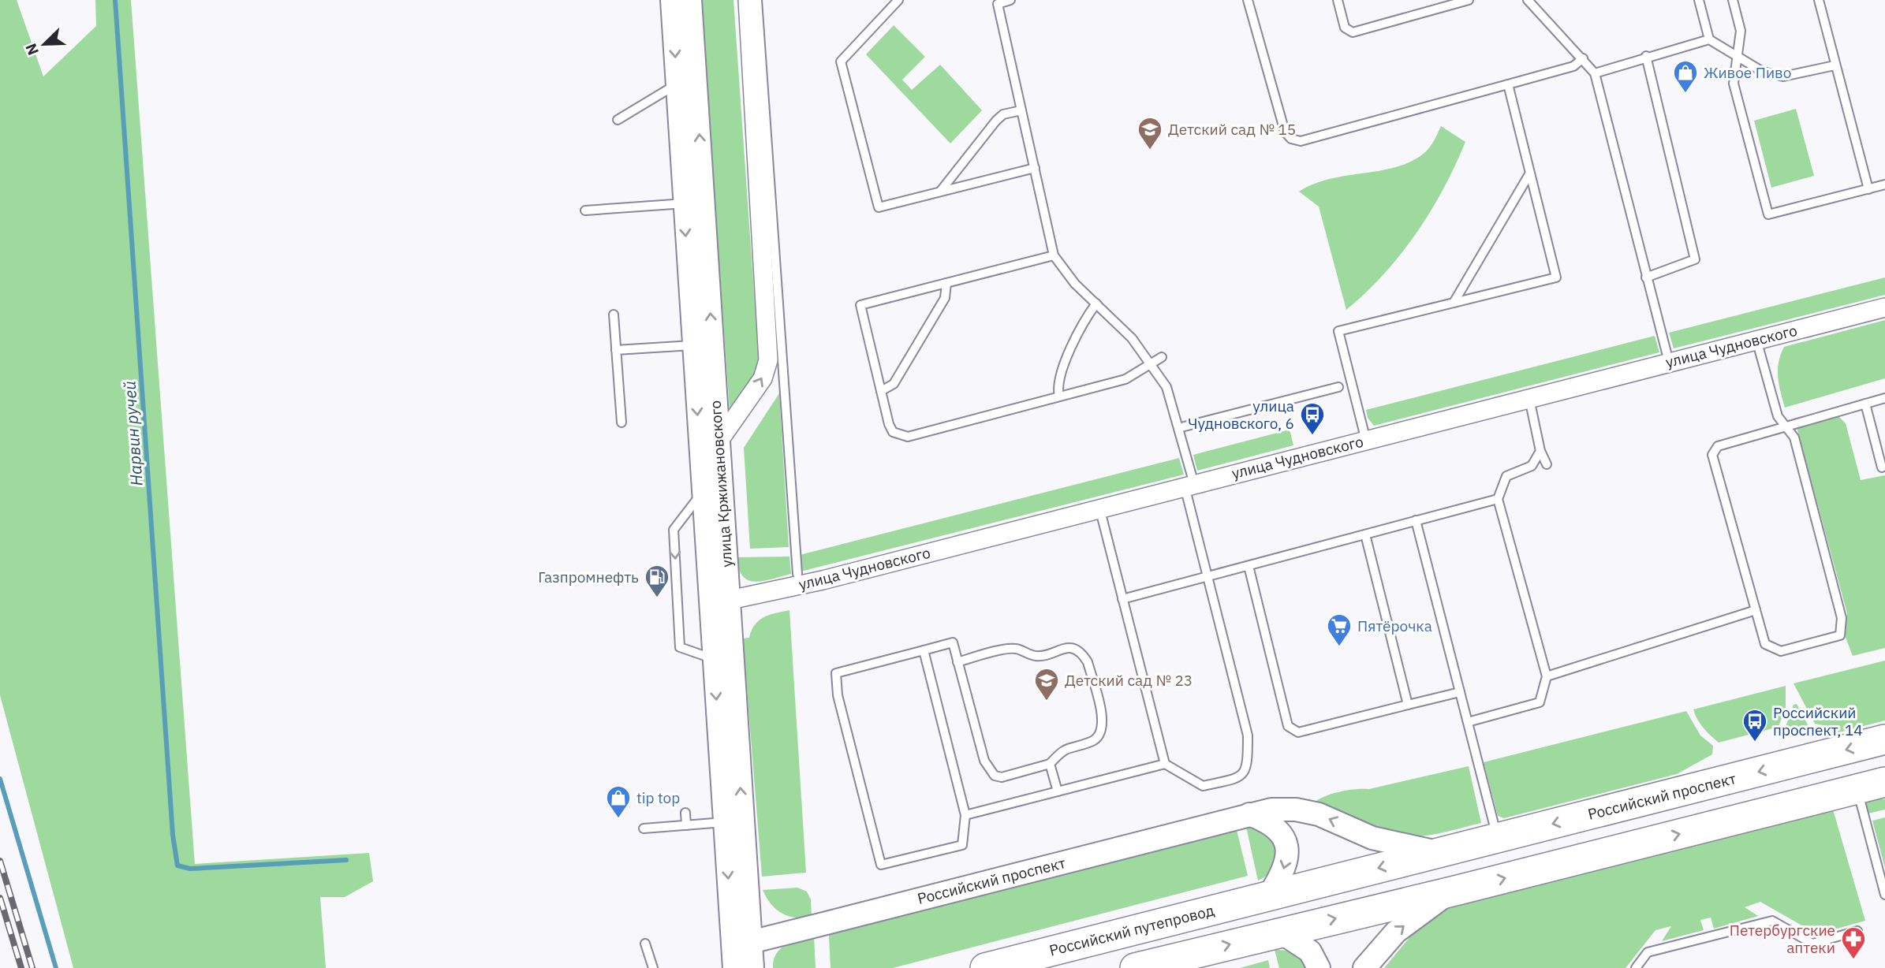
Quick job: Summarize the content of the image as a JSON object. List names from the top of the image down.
{
  "streets": {
    "main road": ["Российский проспект", "Российский путепровод"],
    "street": ["улица Чудновского", "улица Кржижановского"]
  },
  "crossings": [
    ["улица Чудновского", "улица Кржижановского"],
    ["улица Кржижановского", "Российский проспект"],
    ["Российский проспект", "Российский путепровод"]
  ],
  "water": ["Нарвин ручей"],
  "places": {
    "shop": ["Живое Пиво", "tip top"],
    "school or university": ["Детский сад № 15", "Детский сад № 23"],
    "bus stop": ["улица Чудновского, 6", "Российский проспект, 14"],
    "fuel station": ["Газпромнефть"],
    "supermarket": ["Пятёрочка"],
    "pharmacy": ["Петербургские аптеки"]
  },
  "north": "bottom left"
}
